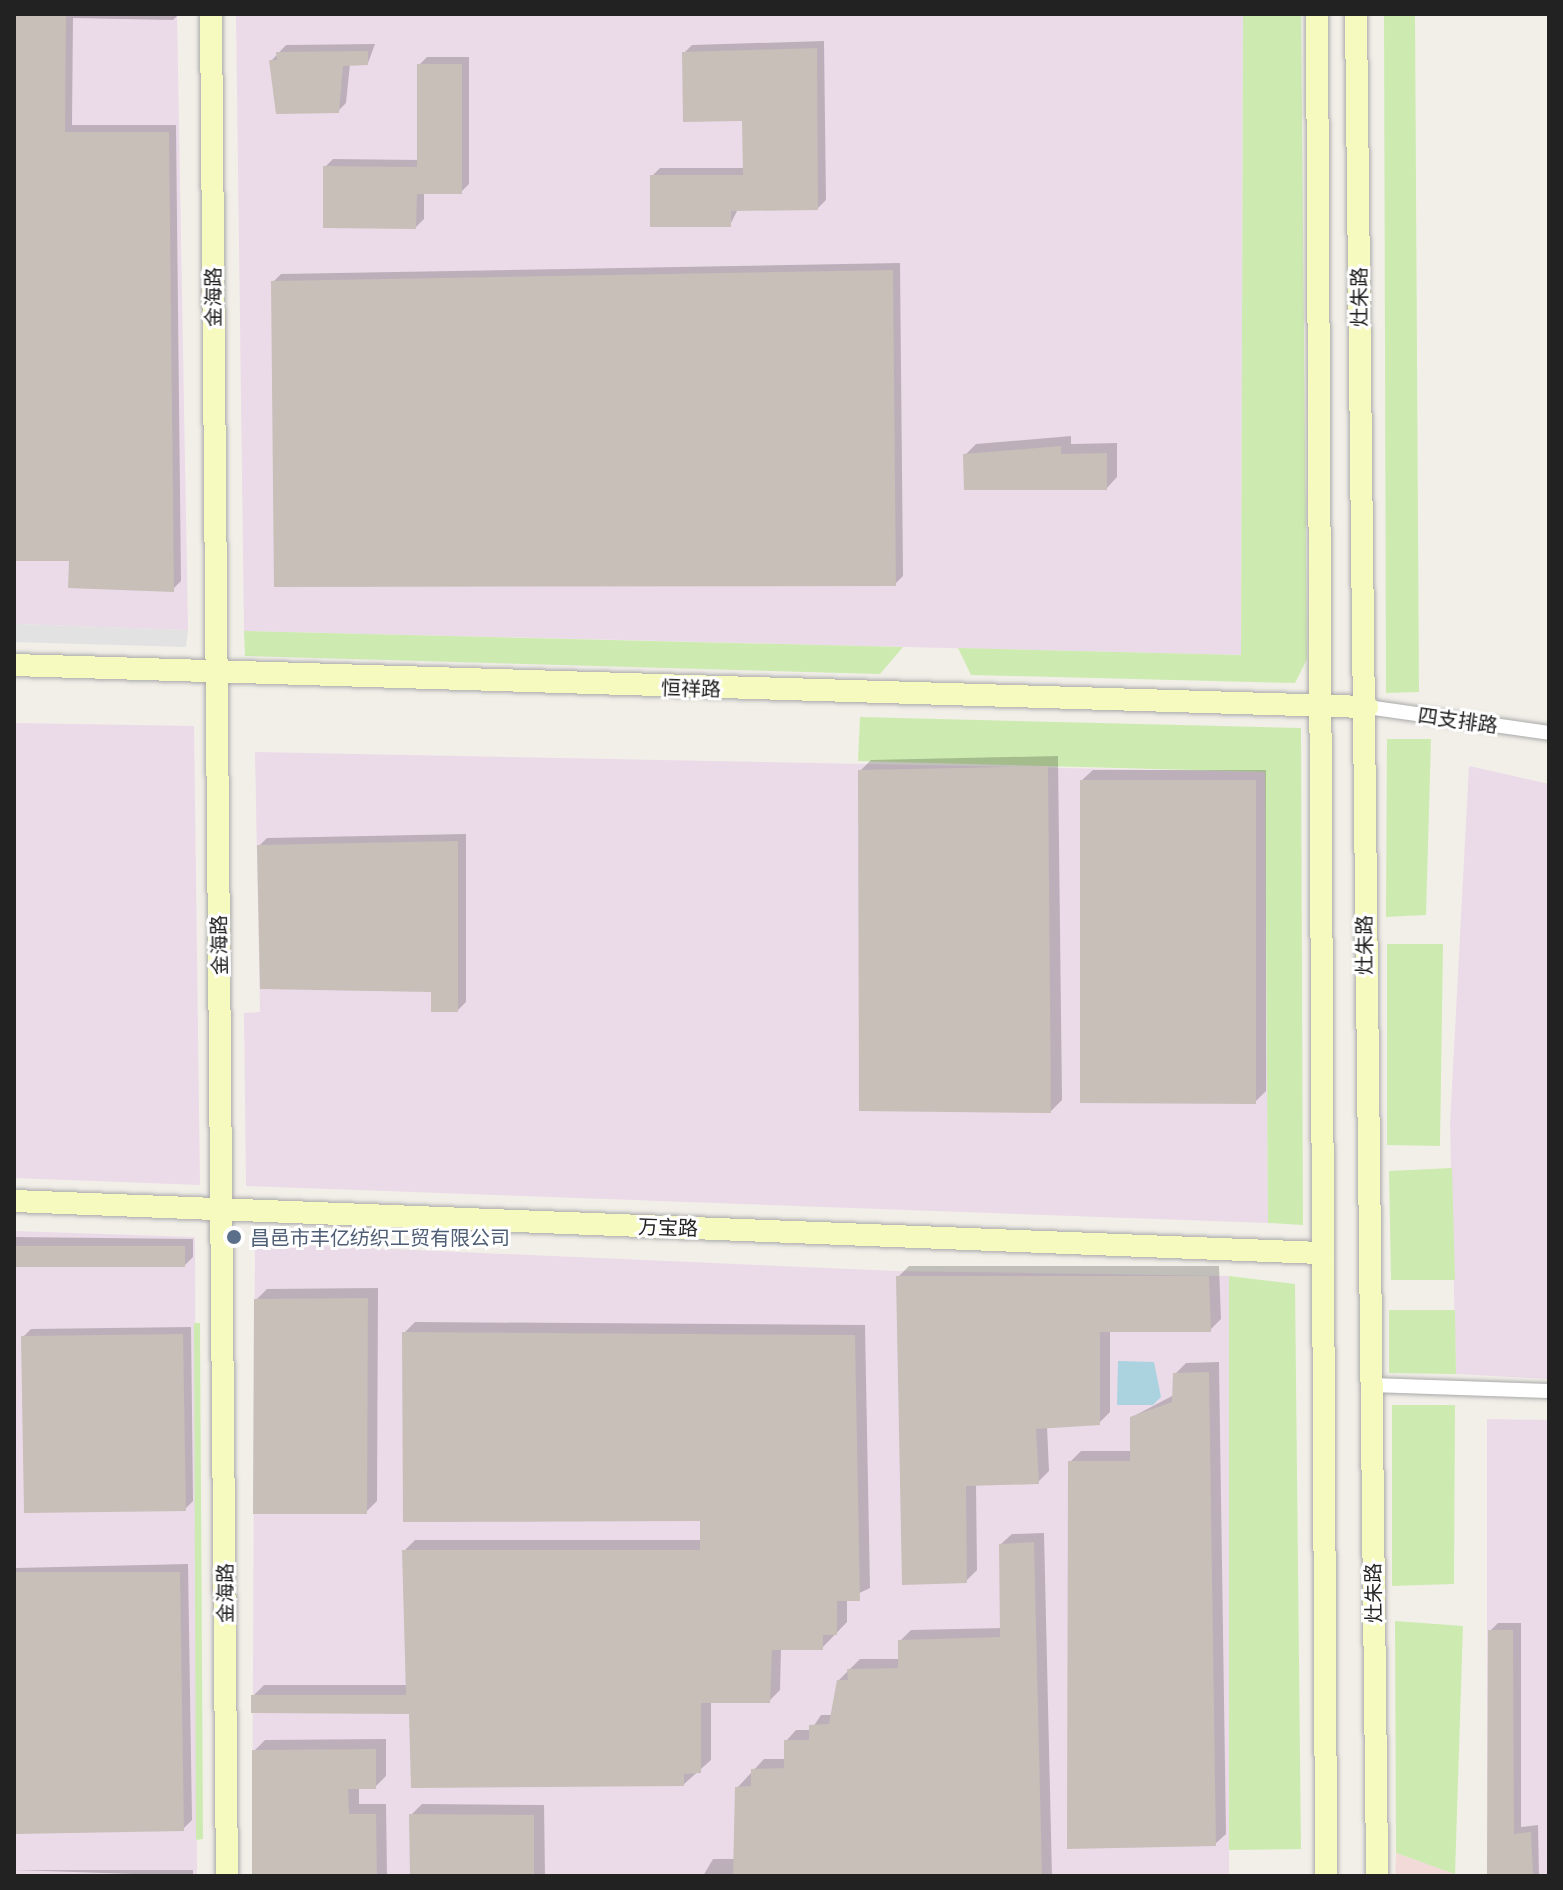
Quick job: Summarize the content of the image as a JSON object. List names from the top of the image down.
{
  "streets": {
    "street": [
      "金海路",
      "灶朱路",
      "恒祥路",
      "四支排路",
      "万宝路"
    ]
  },
  "crossings": [
    ["金海路", "恒祥路"],
    ["金海路", "万宝路"],
    ["灶朱路", "恒祥路"],
    ["灶朱路", "四支排路"],
    ["灶朱路", "万宝路"],
    ["恒祥路", "四支排路"]
  ],
  "places": ["昌邑市丰亿纺织工贸有限公司"]
}
